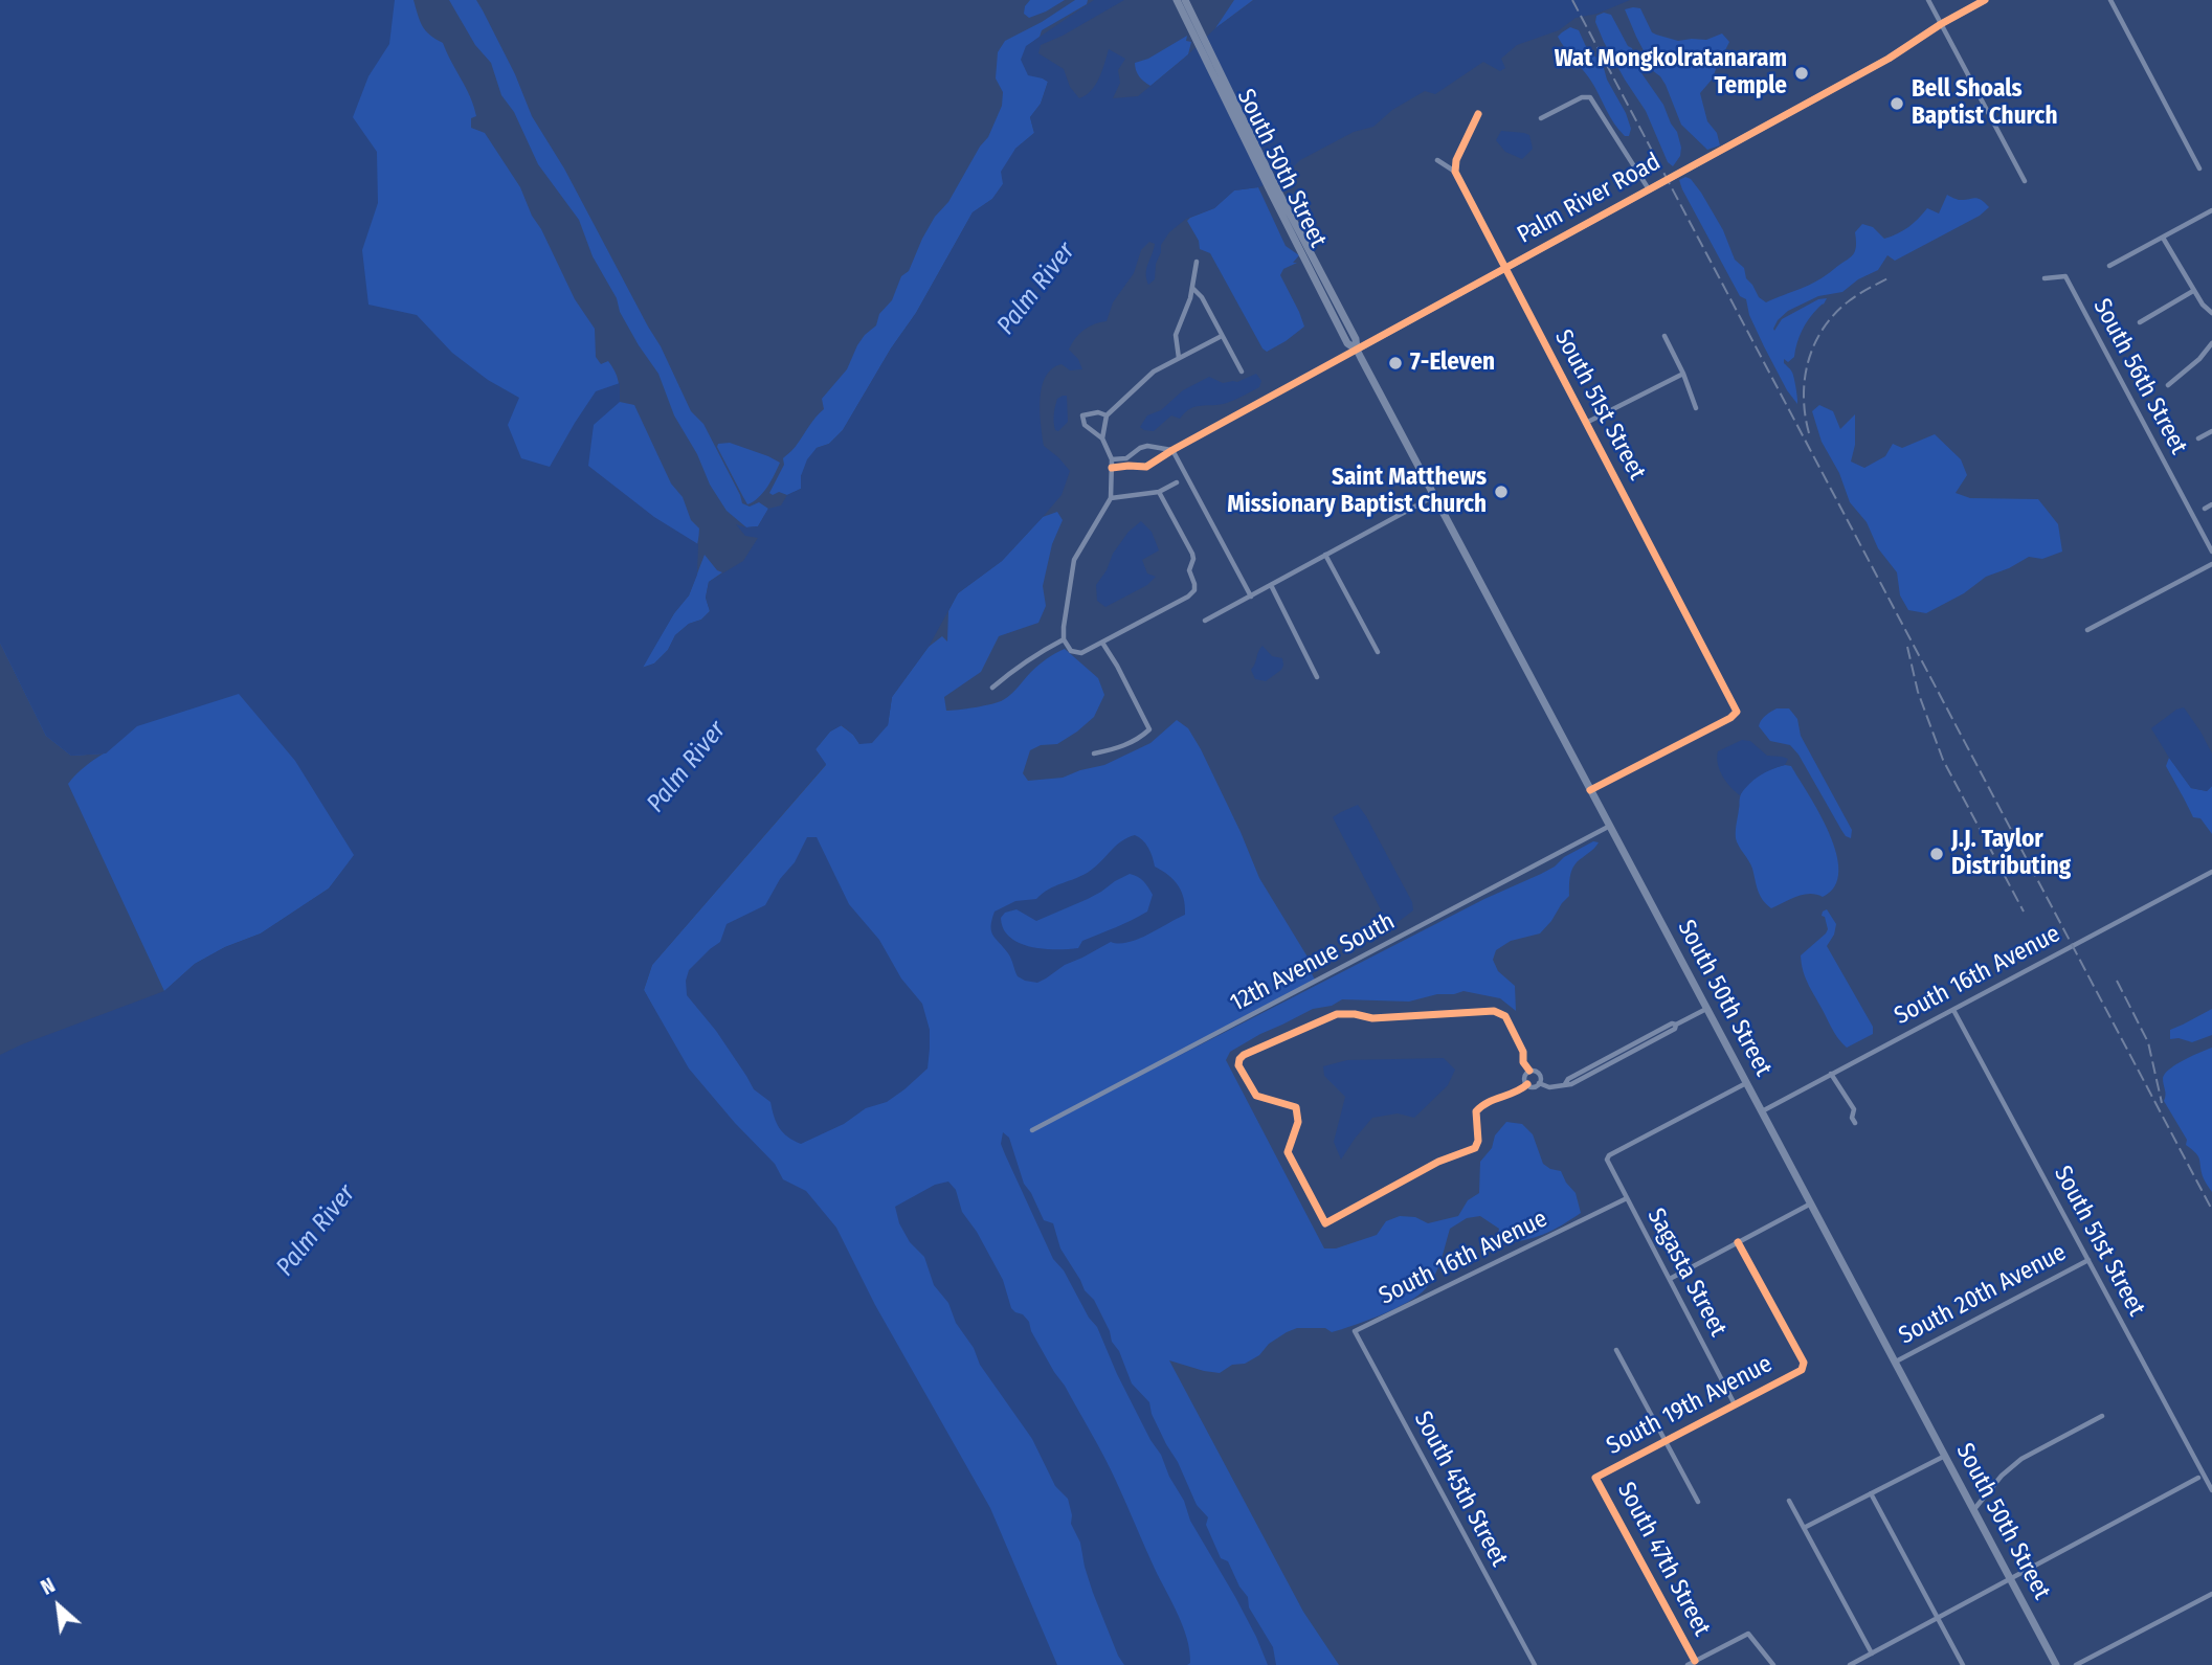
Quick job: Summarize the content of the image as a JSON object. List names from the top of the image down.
{
  "streets": {
    "main road": ["South 50th Street"],
    "street": [
      "Palm River Road",
      "South 56th Street",
      "South 51st Street",
      "12th Avenue South",
      "South 16th Avenue",
      "Sagasta Street",
      "South 20th Avenue",
      "South 19th Avenue",
      "South 45th Street",
      "South 47th Street"
    ]
  },
  "crossings": [
    ["South 50th Street", "Palm River Road"],
    ["South 50th Street", "South 51st Street"],
    ["South 50th Street", "12th Avenue South"],
    ["South 50th Street", "South 16th Avenue"],
    ["South 50th Street", "Sagasta Street"],
    ["South 50th Street", "South 20th Avenue"],
    ["Palm River Road", "South 51st Street"],
    ["South 51st Street", "South 16th Avenue"],
    ["South 51st Street", "South 20th Avenue"],
    ["South 16th Avenue", "Sagasta Street"],
    ["South 16th Avenue", "South 45th Street"],
    ["Sagasta Street", "South 19th Avenue"],
    ["South 19th Avenue", "South 47th Street"]
  ],
  "water": ["Palm River"],
  "places": [
    "Wat Mongkolratanaram Temple",
    "Bell Shoals Baptist Church",
    "7-Eleven",
    "Saint Matthews Missionary Baptist Church",
    "J.J. Taylor Distributing"
  ],
  "north": "top left"
}
